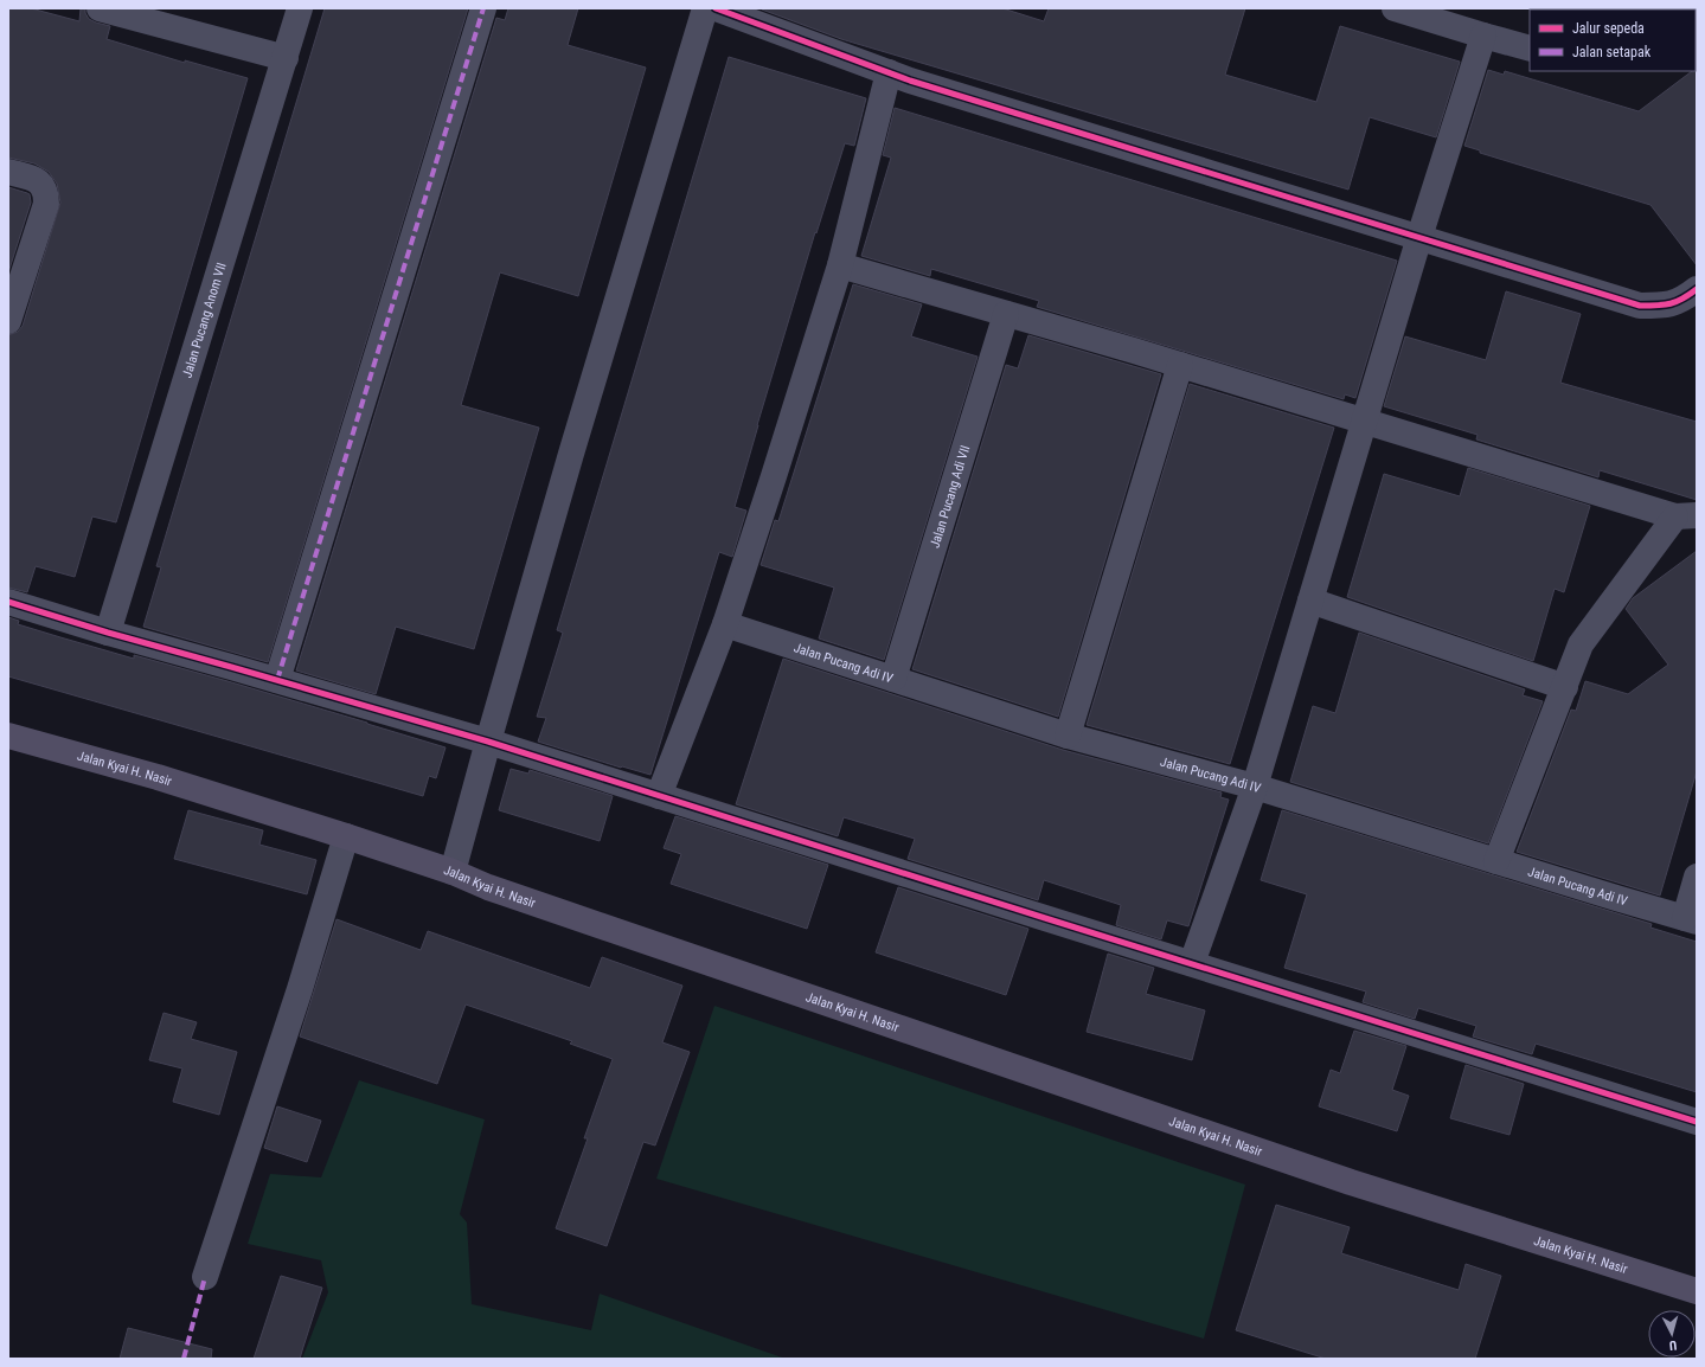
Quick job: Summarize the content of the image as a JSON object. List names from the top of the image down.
{
  "streets": {
    "main road": ["Jalan Kyai H. Nasir"],
    "street": ["Jalan Pucang Anom VII", "Jalan Pucang Adi VII", "Jalan Pucang Adi IV"]
  },
  "crossings": [
    ["Jalan Pucang Adi VII", "Jalan Pucang Adi IV"]
  ],
  "legend": ["Jalur sepeda", "Jalan setapak"],
  "north": "bottom"
}
